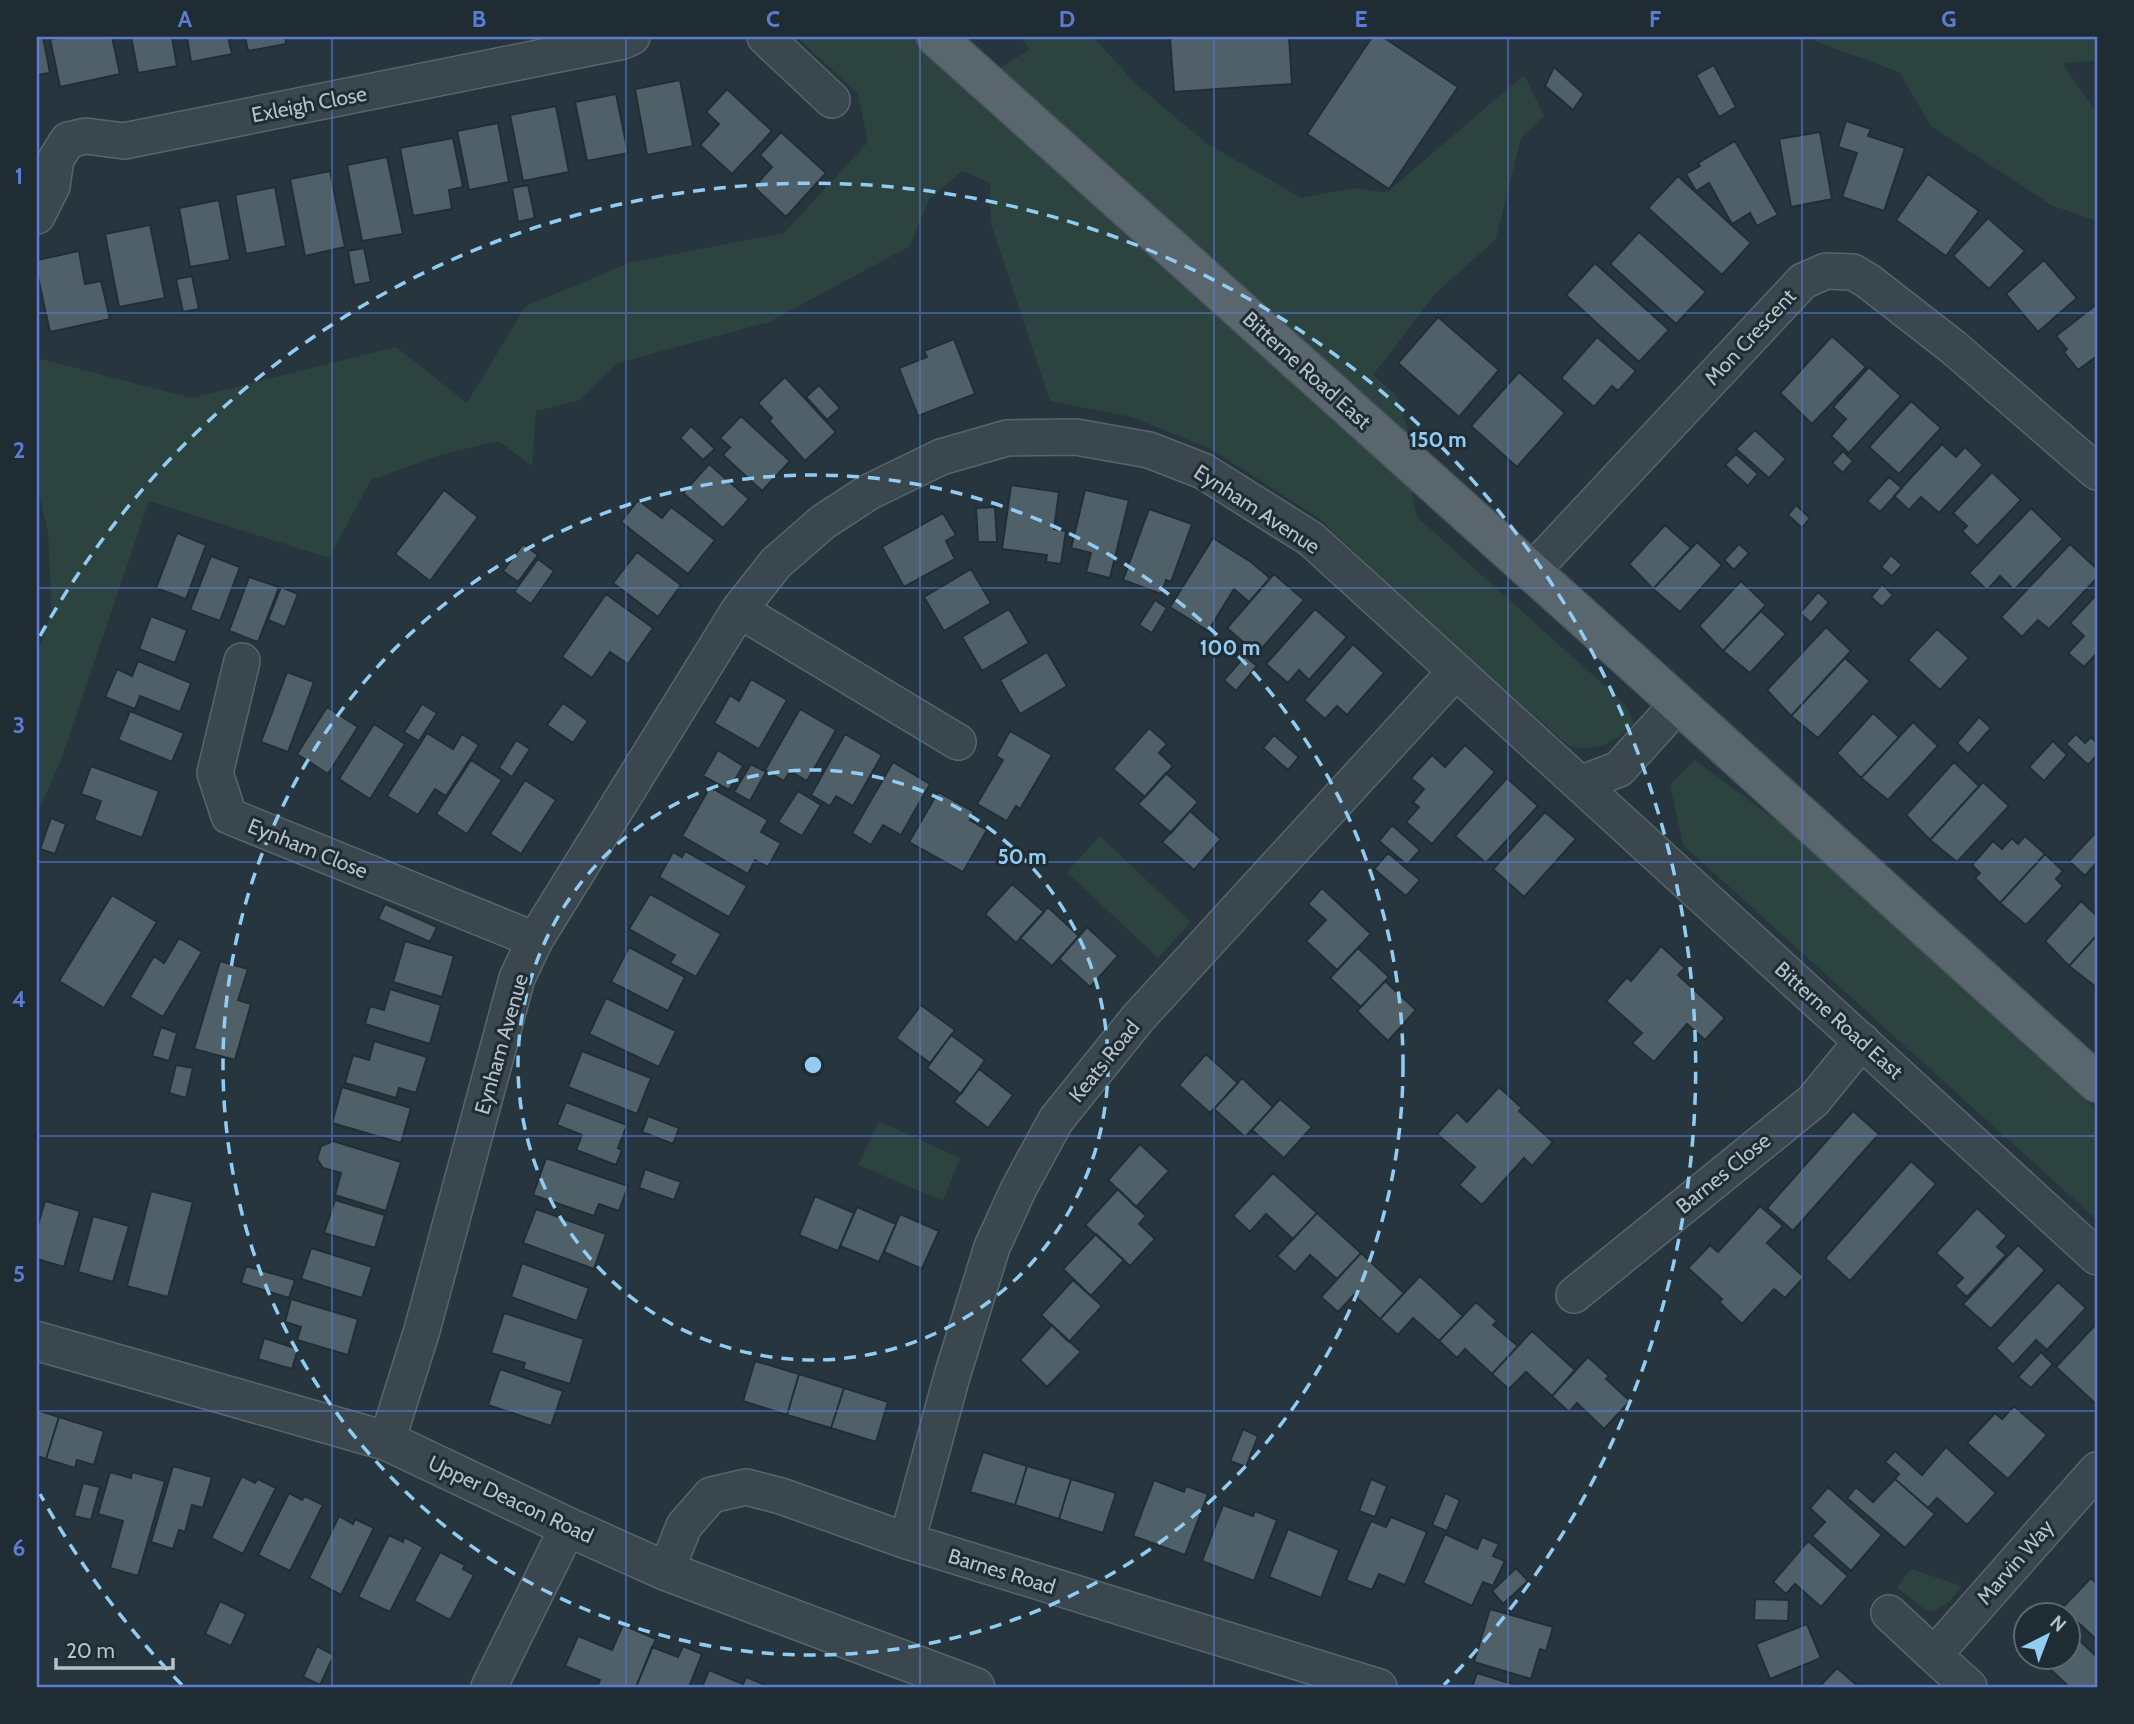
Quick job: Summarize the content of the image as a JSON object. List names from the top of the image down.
{
  "streets": {
    "main road": ["Bitterne Road East"],
    "street": [
      "Exleigh Close",
      "Mon Crescent",
      "Eynham Avenue",
      "Eynham Close",
      "Keats Road",
      "Barnes Close",
      "Upper Deacon Road",
      "Marvin Way",
      "Barnes Road"
    ]
  },
  "crossings": [
    ["Mon Crescent", "Bitterne Road East"],
    ["Bitterne Road East", "Eynham Avenue"],
    ["Bitterne Road East", "Keats Road"],
    ["Bitterne Road East", "Barnes Close"],
    ["Eynham Avenue", "Eynham Close"],
    ["Eynham Avenue", "Keats Road"],
    ["Eynham Avenue", "Upper Deacon Road"],
    ["Keats Road", "Barnes Road"],
    ["Upper Deacon Road", "Barnes Road"]
  ],
  "scale_bar": "20 m",
  "north": "top right",
  "grid": {
    "columns": [
      "A",
      "B",
      "C",
      "D",
      "E",
      "F",
      "G"
    ],
    "rows": [
      "1",
      "2",
      "3",
      "4",
      "5",
      "6"
    ]
  },
  "rings": ["150 m", "100 m", "50 m"]
}
